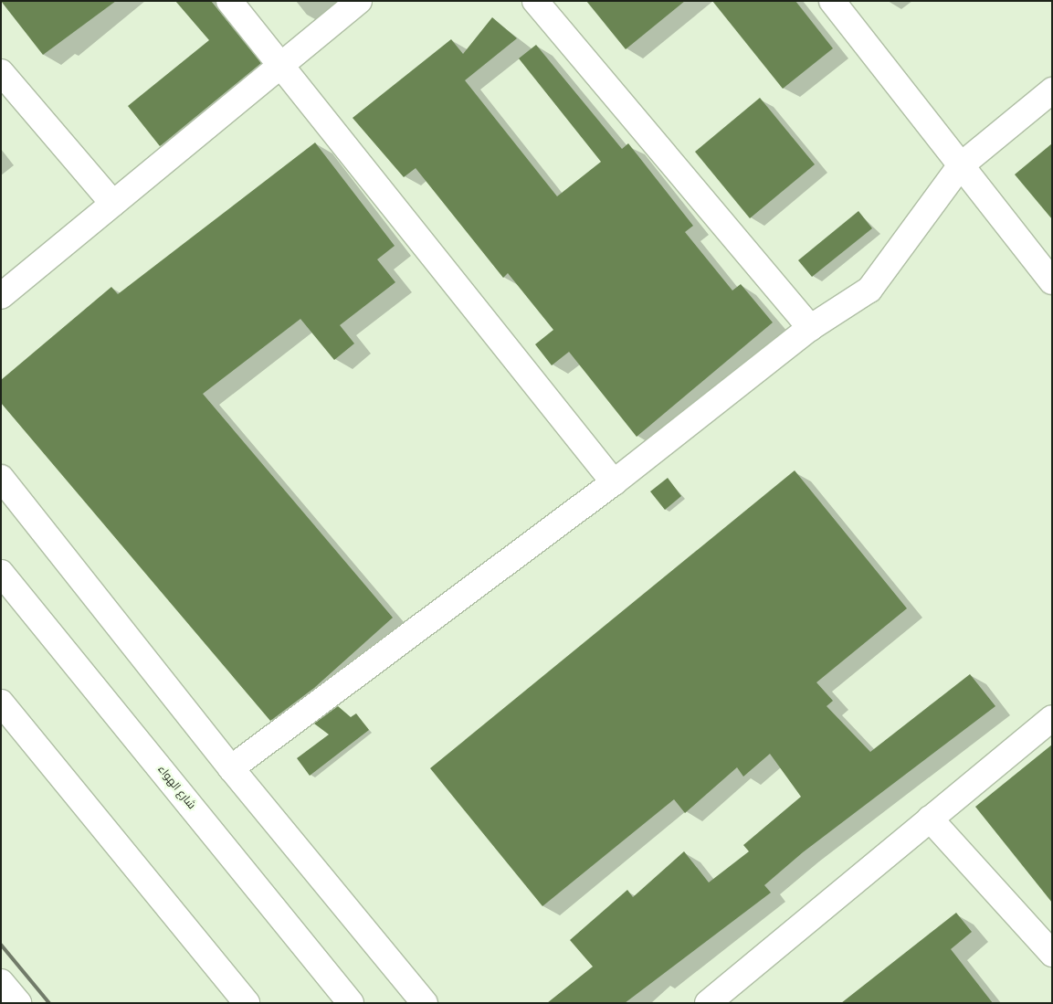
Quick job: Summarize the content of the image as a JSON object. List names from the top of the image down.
{
  "streets": {
    "main road": ["شارع الهواء"]
  }
}
